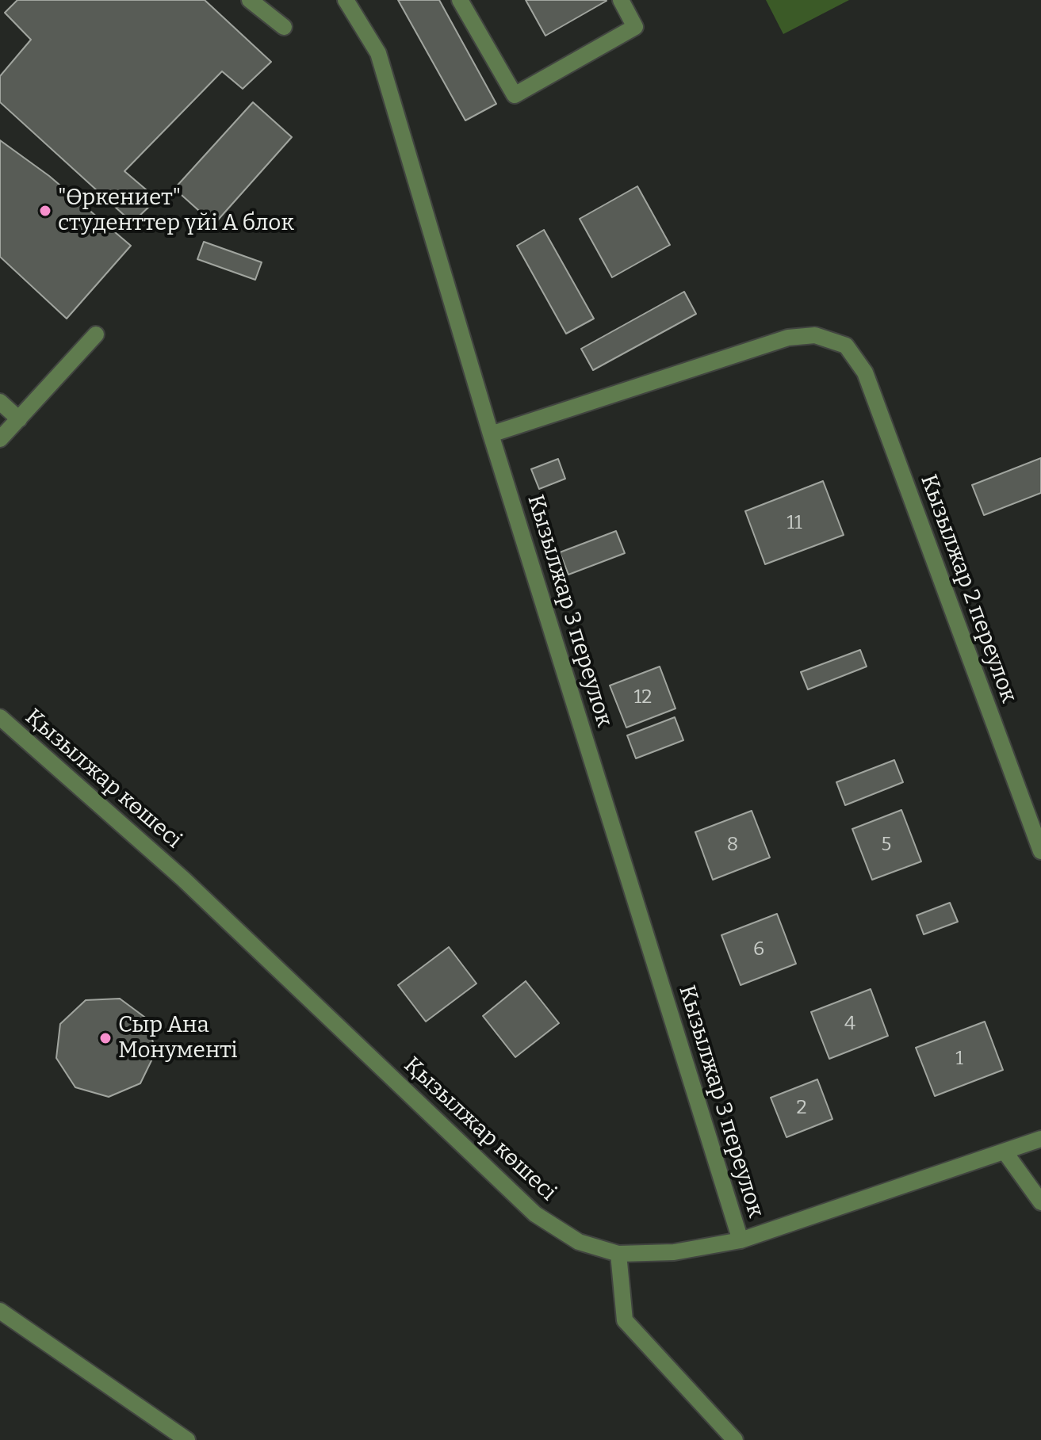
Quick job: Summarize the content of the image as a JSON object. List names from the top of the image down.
{
  "streets": {
    "street": ["Кызылжар 2 переулок", "Кызылжар 3 переулок", "Қызылжар көшесі"]
  },
  "crossings": [
    ["Кызылжар 2 переулок", "Кызылжар 3 переулок"],
    ["Кызылжар 3 переулок", "Қызылжар көшесі"]
  ],
  "places": ["\"Өркениет\" студенттер үйі А блок", "Сыр Ана Монументі"],
  "house_numbers": [
    "11",
    "12",
    "8",
    "5",
    "6",
    "4",
    "1",
    "2"
  ]
}
